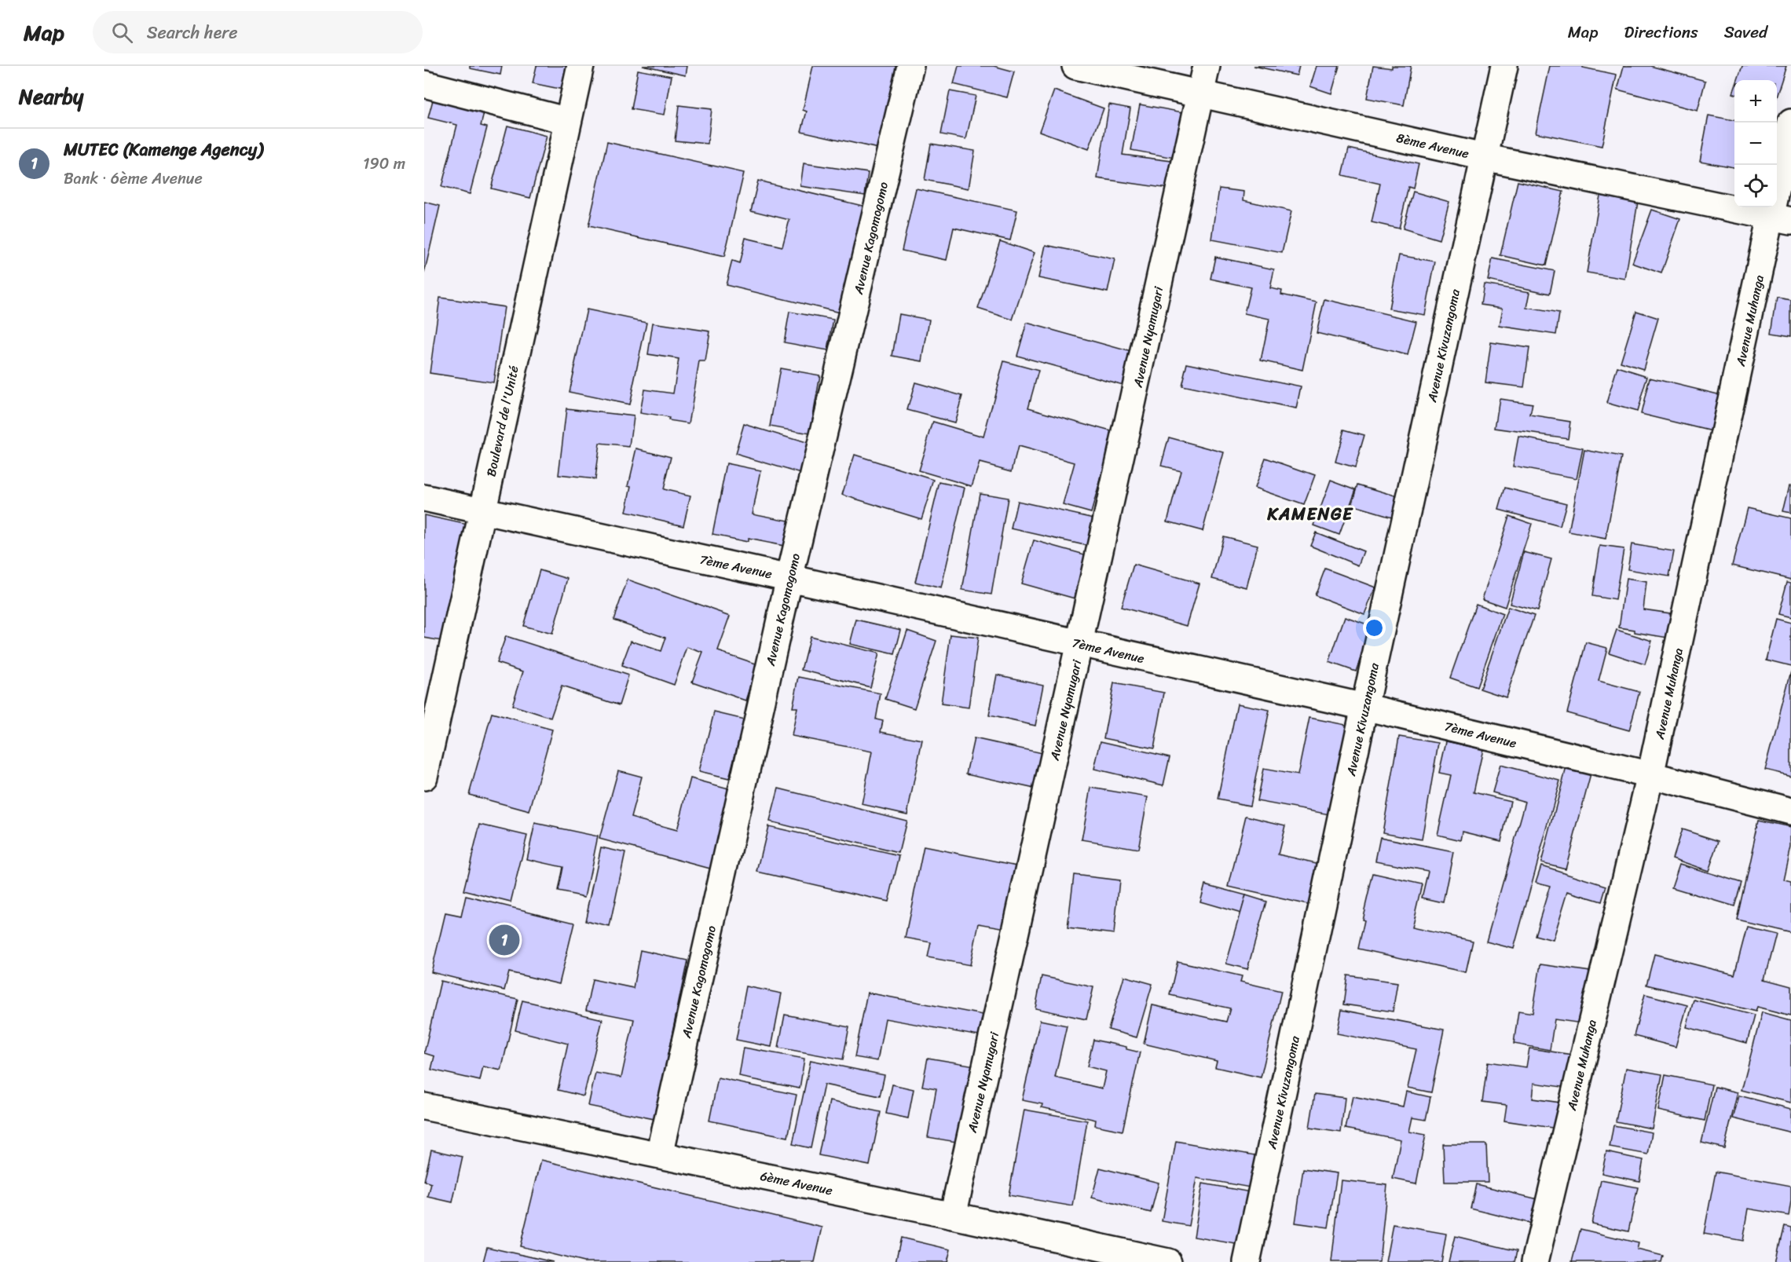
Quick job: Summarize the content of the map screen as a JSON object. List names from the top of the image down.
{
  "streets": {
    "street": [
      "8ème Avenue",
      "Avenue Kagomogomo",
      "Avenue Muhanga",
      "Avenue Nyamugari",
      "Avenue Kivuzangoma",
      "Boulevard de l'Unité",
      "7ème Avenue",
      "6ème Avenue"
    ]
  },
  "crossings": [
    ["8ème Avenue", "Avenue Muhanga"],
    ["8ème Avenue", "Avenue Nyamugari"],
    ["8ème Avenue", "Avenue Kivuzangoma"],
    ["Avenue Kagomogomo", "7ème Avenue"],
    ["Avenue Kagomogomo", "6ème Avenue"],
    ["Avenue Muhanga", "7ème Avenue"],
    ["Avenue Nyamugari", "7ème Avenue"],
    ["Avenue Nyamugari", "6ème Avenue"],
    ["Avenue Kivuzangoma", "7ème Avenue"],
    ["Boulevard de l'Unité", "7ème Avenue"]
  ],
  "districts": ["KAMENGE"],
  "page": {
    "header": "Map",
    "search": "Search here",
    "nav": ["Map", "Directions", "Saved"],
    "heading": "Nearby",
    "map_buttons": ["+", "−"],
    "list": [
      {
        "mark": "1",
        "name": "MUTEC (Kamenge Agency)",
        "note": "Bank · 6ème Avenue",
        "value": "190 m"
      }
    ],
    "pins": "1"
  }
}
